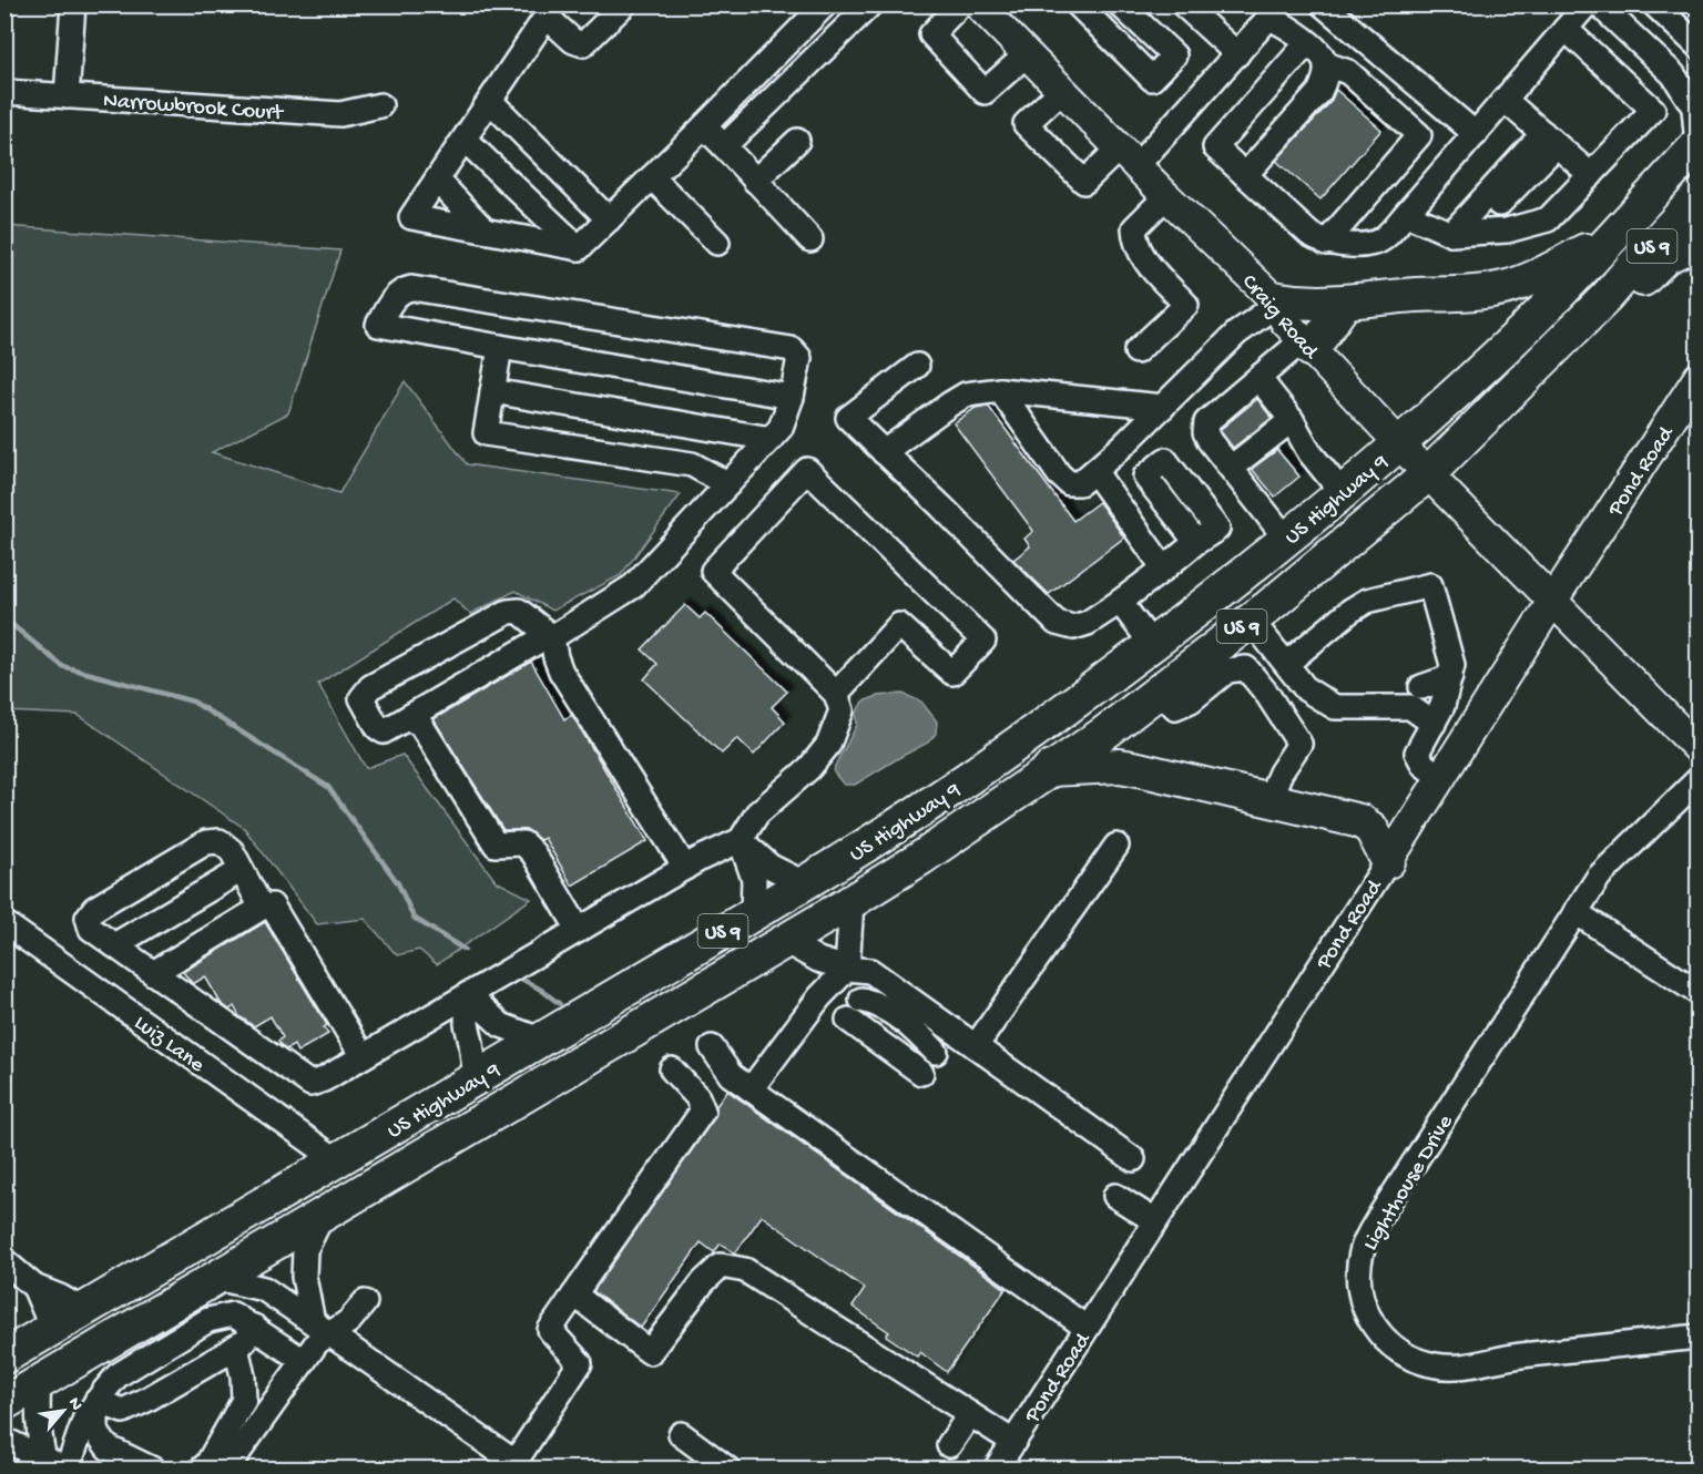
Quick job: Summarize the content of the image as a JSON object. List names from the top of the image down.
{
  "streets": {
    "highway": ["US 9", "US Highway 9"],
    "main road": ["Craig Road", "Pond Road"],
    "street": ["Narrowbrook Court", "Luiz Lane", "Lighthouse Drive"]
  },
  "crossings": [
    ["Craig Road", "Pond Road"],
    ["Craig Road", "US Highway 9"],
    ["US Highway 9", "Luiz Lane"]
  ],
  "north": "top right"
}
